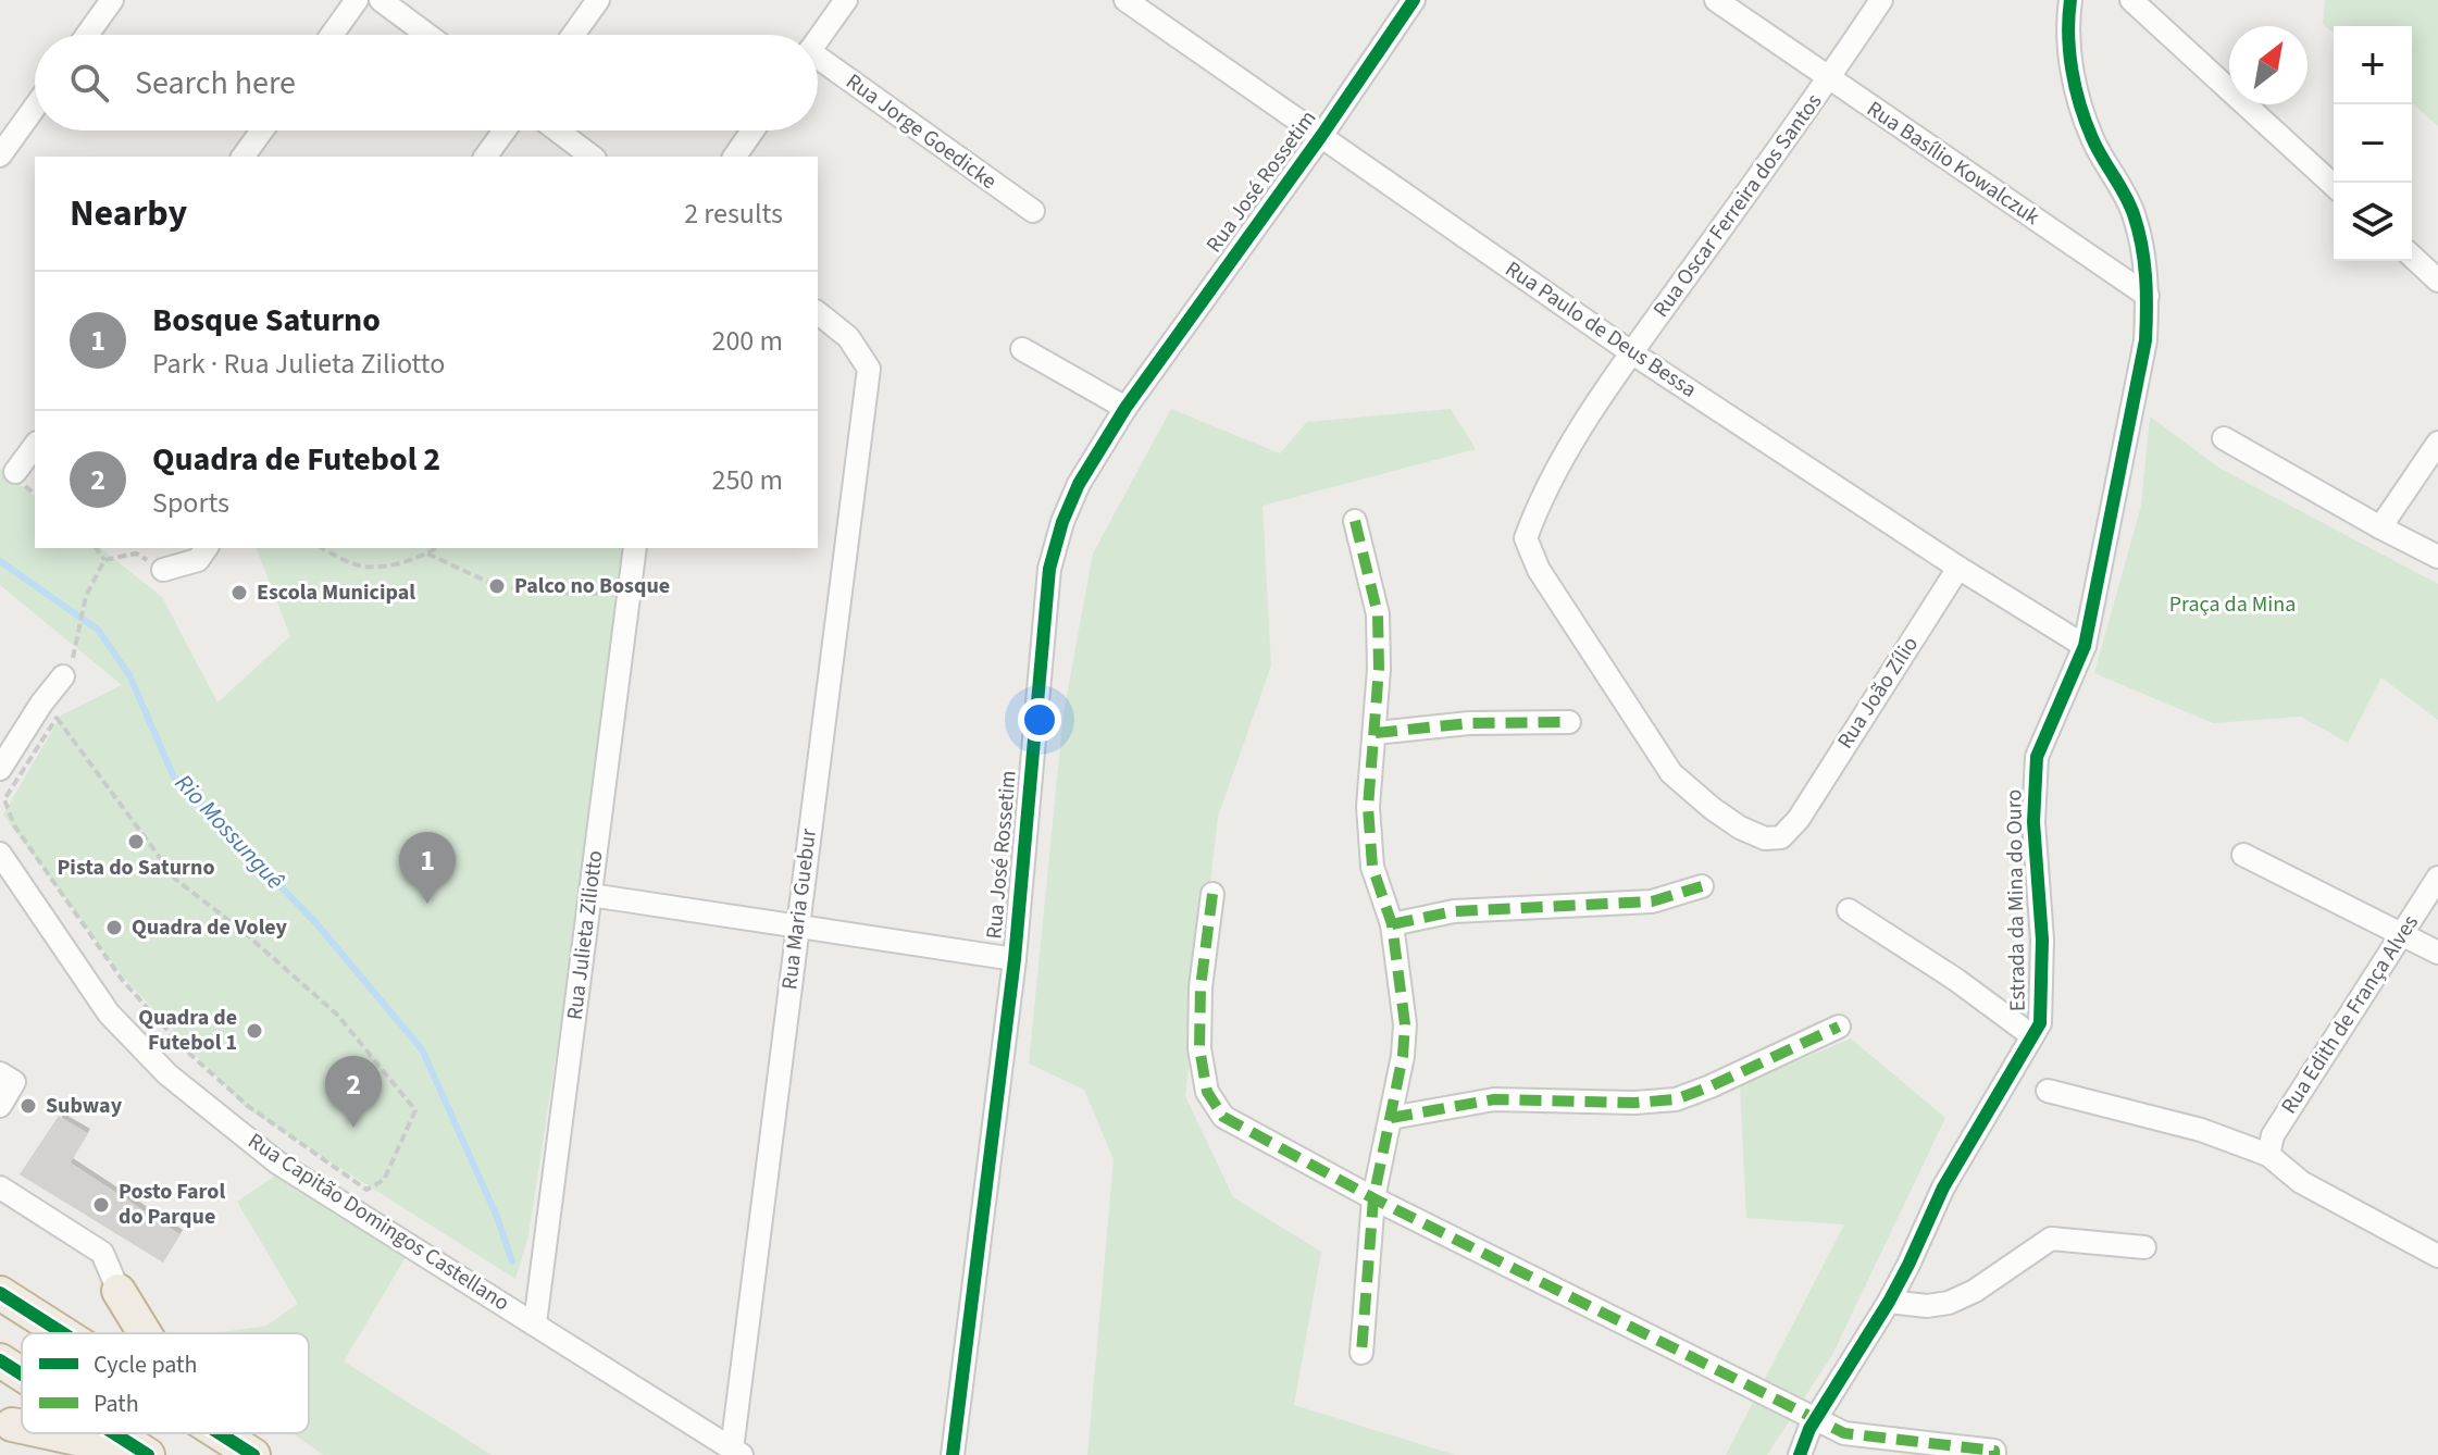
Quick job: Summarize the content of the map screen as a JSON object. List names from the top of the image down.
{
  "streets": {
    "street": [
      "Rua Jorge Goedicke",
      "Rua Basílio Kowalczuk",
      "Rua José Rossetim",
      "Rua Oscar Ferreira dos Santos",
      "Rua Paulo de Deus Bessa",
      "Rua João Zílio",
      "Estrada da Mina do Ouro",
      "Rua Maria Guebur",
      "Rua Julieta Ziliotto",
      "Rua Edith de França Alves",
      "Rua Capitão Domingos Castellano"
    ]
  },
  "crossings": [
    ["Rua Basílio Kowalczuk", "Rua Oscar Ferreira dos Santos"],
    ["Rua Basílio Kowalczuk", "Estrada da Mina do Ouro"],
    ["Rua José Rossetim", "Rua Paulo de Deus Bessa"],
    ["Rua Oscar Ferreira dos Santos", "Rua Paulo de Deus Bessa"],
    ["Rua Oscar Ferreira dos Santos", "Rua João Zílio"],
    ["Rua Paulo de Deus Bessa", "Rua João Zílio"],
    ["Rua Paulo de Deus Bessa", "Estrada da Mina do Ouro"],
    ["Rua Maria Guebur", "Rua Capitão Domingos Castellano"],
    ["Rua Julieta Ziliotto", "Rua Capitão Domingos Castellano"]
  ],
  "water": ["Rio Mossunguê"],
  "parks": ["Praça da Mina"],
  "places": [
    "Palco no Bosque",
    "Escola Municipal",
    "Pista do Saturno",
    "Quadra de Voley",
    "Quadra de Futebol 1",
    "Subway",
    "Posto Farol do Parque"
  ],
  "legend": ["Cycle path", "Path"],
  "north": "top right",
  "page": {
    "map_buttons": ["+", "−"],
    "search": "Search here",
    "heading": ["Nearby", "2 results"],
    "list": [
      {
        "mark": "1",
        "name": "Bosque Saturno",
        "note": "Park · Rua Julieta Ziliotto",
        "value": "200 m"
      },
      {
        "mark": "2",
        "name": "Quadra de Futebol 2",
        "note": "Sports",
        "value": "250 m"
      }
    ],
    "pins": ["1", "2"]
  }
}
